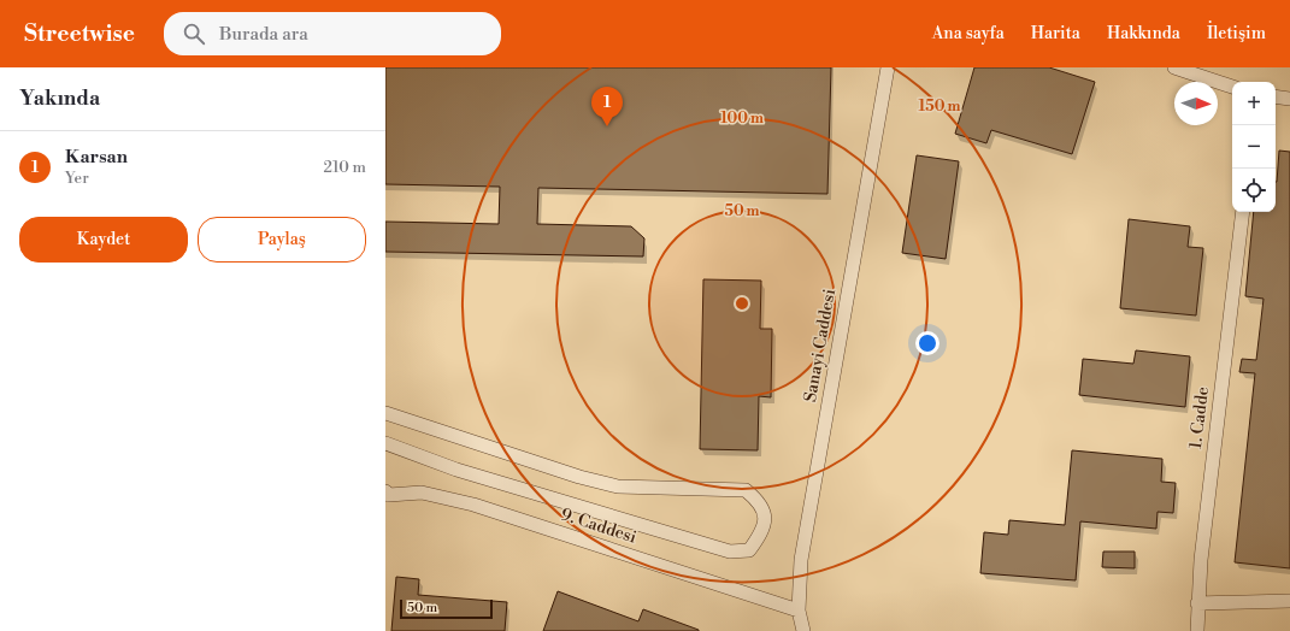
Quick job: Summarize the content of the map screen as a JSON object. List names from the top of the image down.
{
  "streets": {
    "street": ["Sanayi Caddesi", "1. Cadde", "9. Caddesi"]
  },
  "crossings": [
    ["Sanayi Caddesi", "9. Caddesi"]
  ],
  "scale_bar": "50 m",
  "north": "right",
  "page": {
    "header": "Streetwise",
    "search": "Burada ara",
    "nav": [
      "Ana sayfa",
      "Harita",
      "Hakkında",
      "İletişim"
    ],
    "heading": "Yakında",
    "map_buttons": ["+", "−"],
    "pins": "1",
    "list": [
      {
        "mark": "1",
        "name": "Karsan",
        "note": "Yer",
        "value": "210 m"
      }
    ],
    "buttons": ["Kaydet", "Paylaş"],
    "scale": "50 m"
  },
  "rings": ["150 m", "100 m", "50 m"]
}
